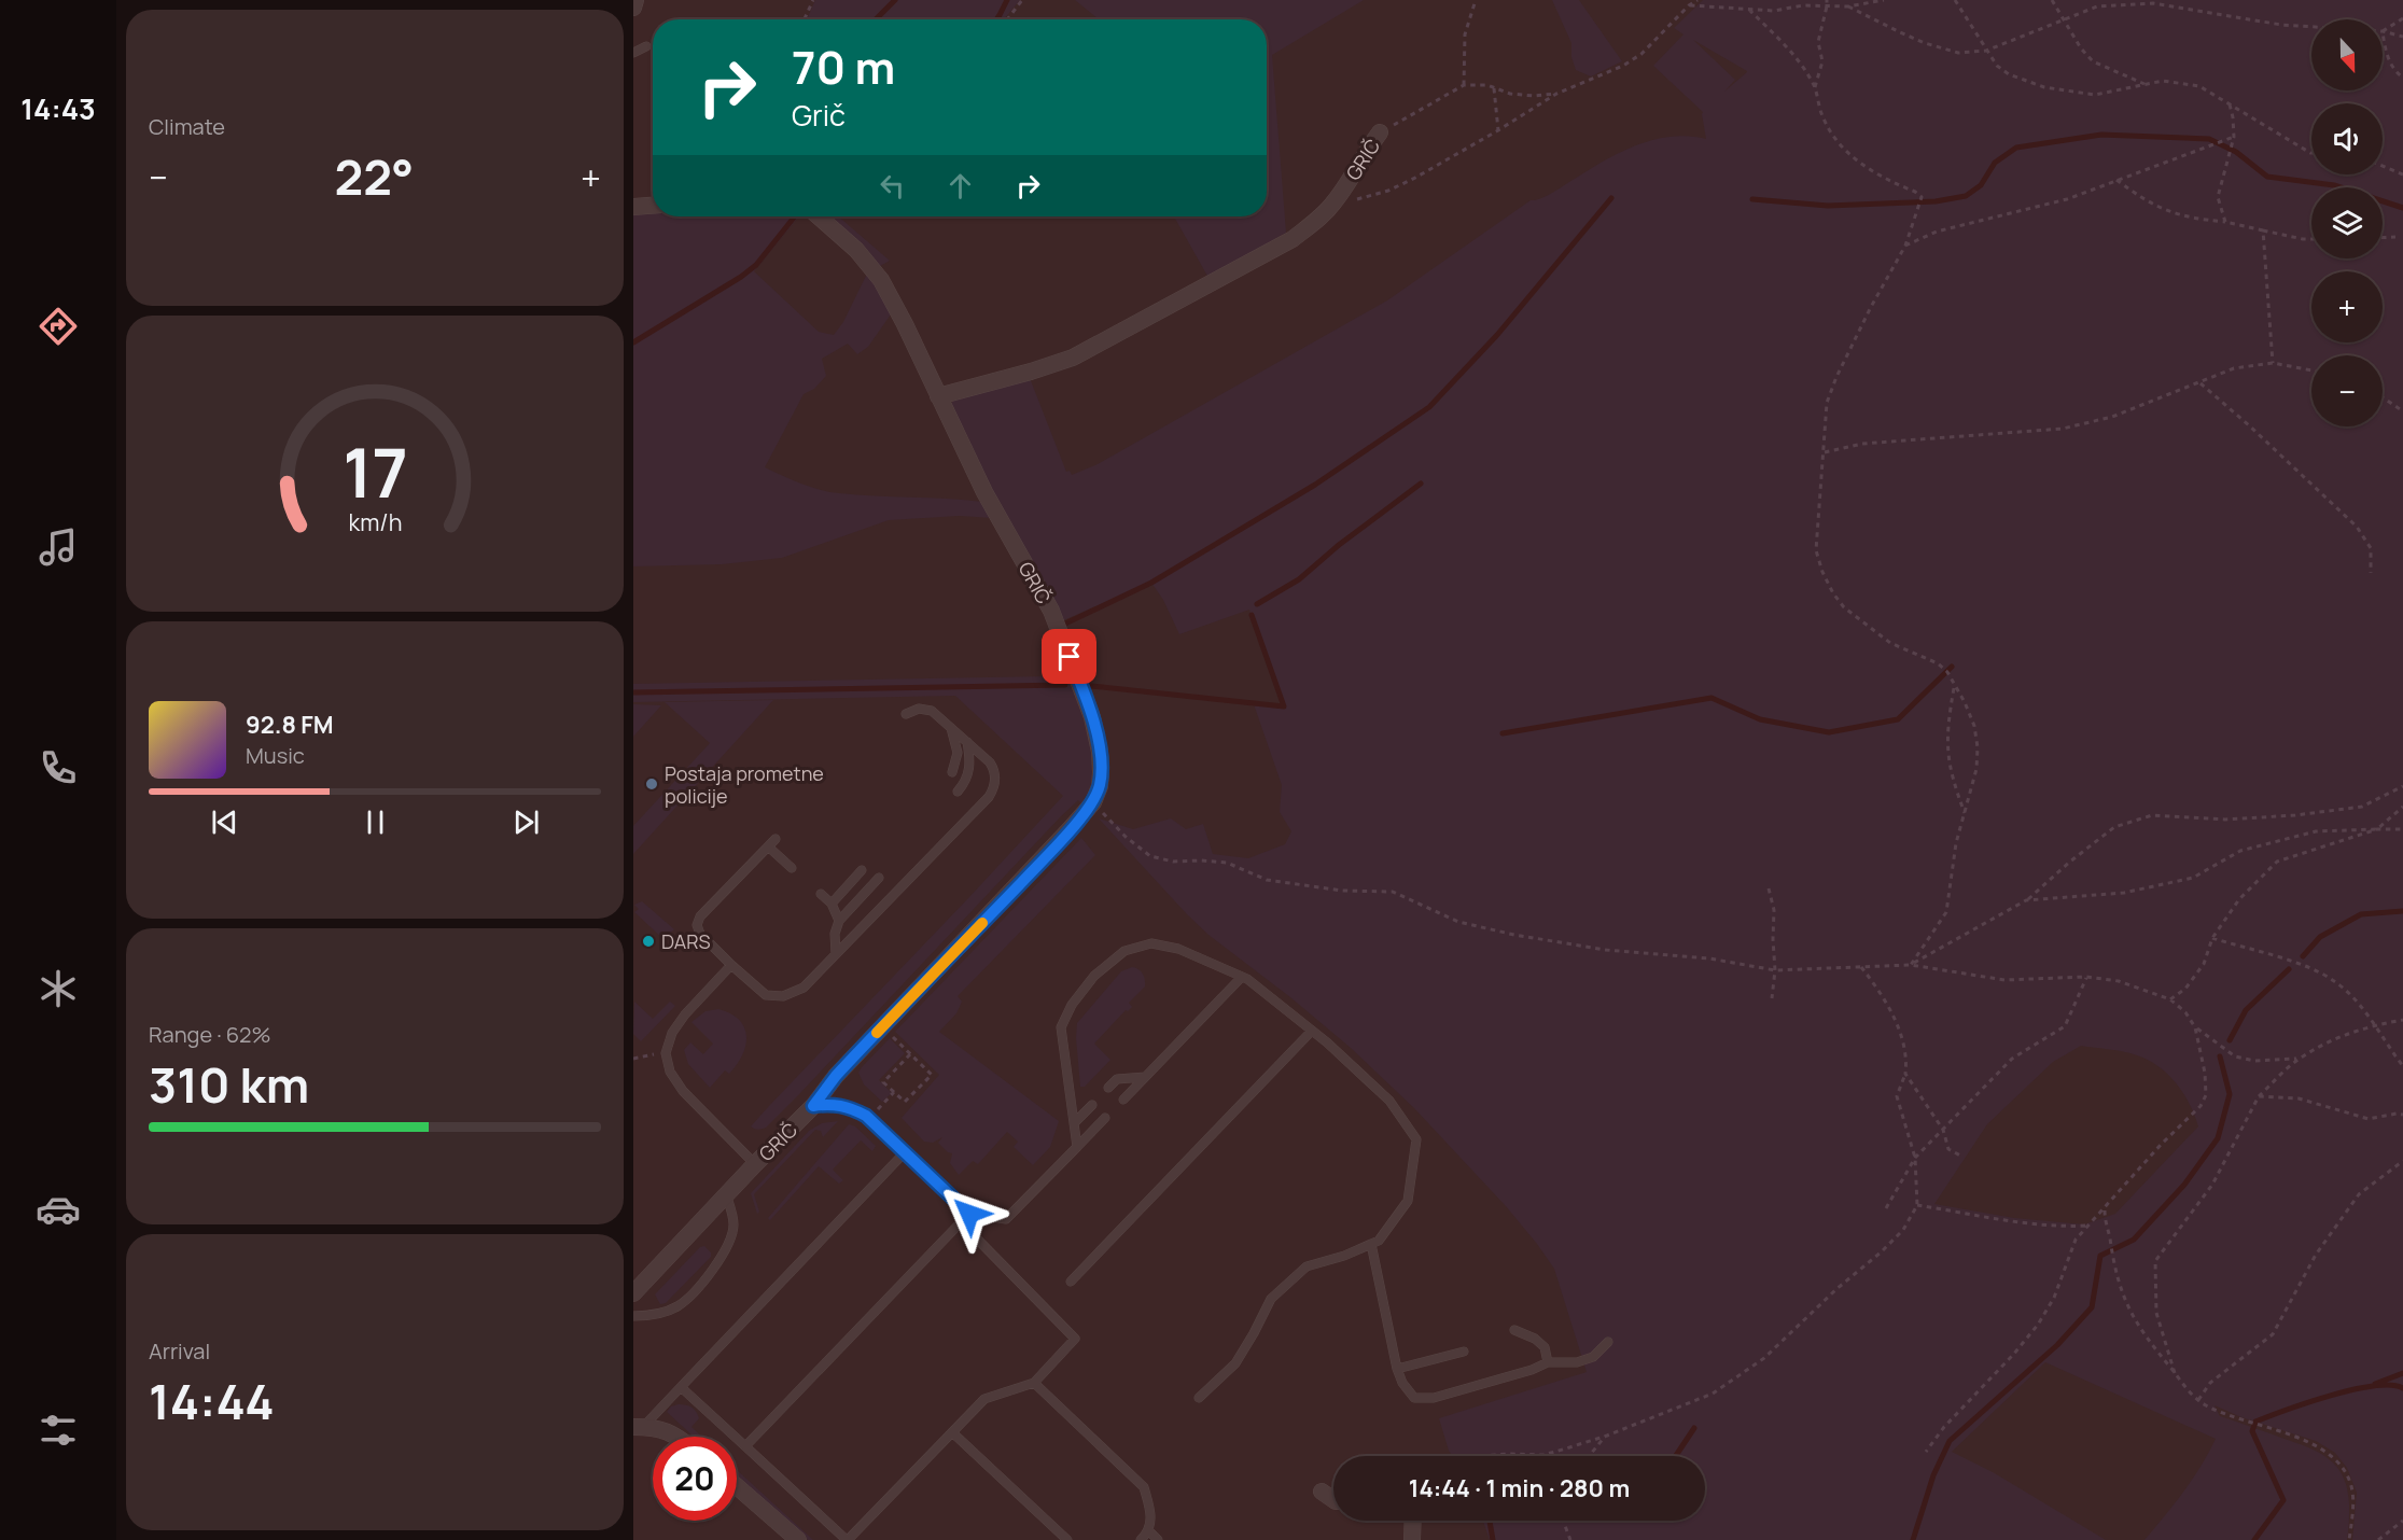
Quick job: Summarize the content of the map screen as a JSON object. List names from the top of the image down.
{
  "streets": {
    "street": ["GRIČ"]
  },
  "places": ["Postaja prometne policije", "DARS"],
  "north": "bottom",
  "page": {
    "tabs": "14:43",
    "tile": [
      "Climate",
      ["Range · 62%", "310 km"],
      ["Arrival", "14:44"]
    ],
    "map_buttons": ["+", "−"],
    "turn": ["70 m", "Grič"],
    "heat": ["−", "22°", "+"],
    "song": ["92.8 FM", "Music"],
    "limit": "20",
    "trip": "14:44 · 1 min · 280 m",
    "gauge": ["17", "km/h"]
  }
}
